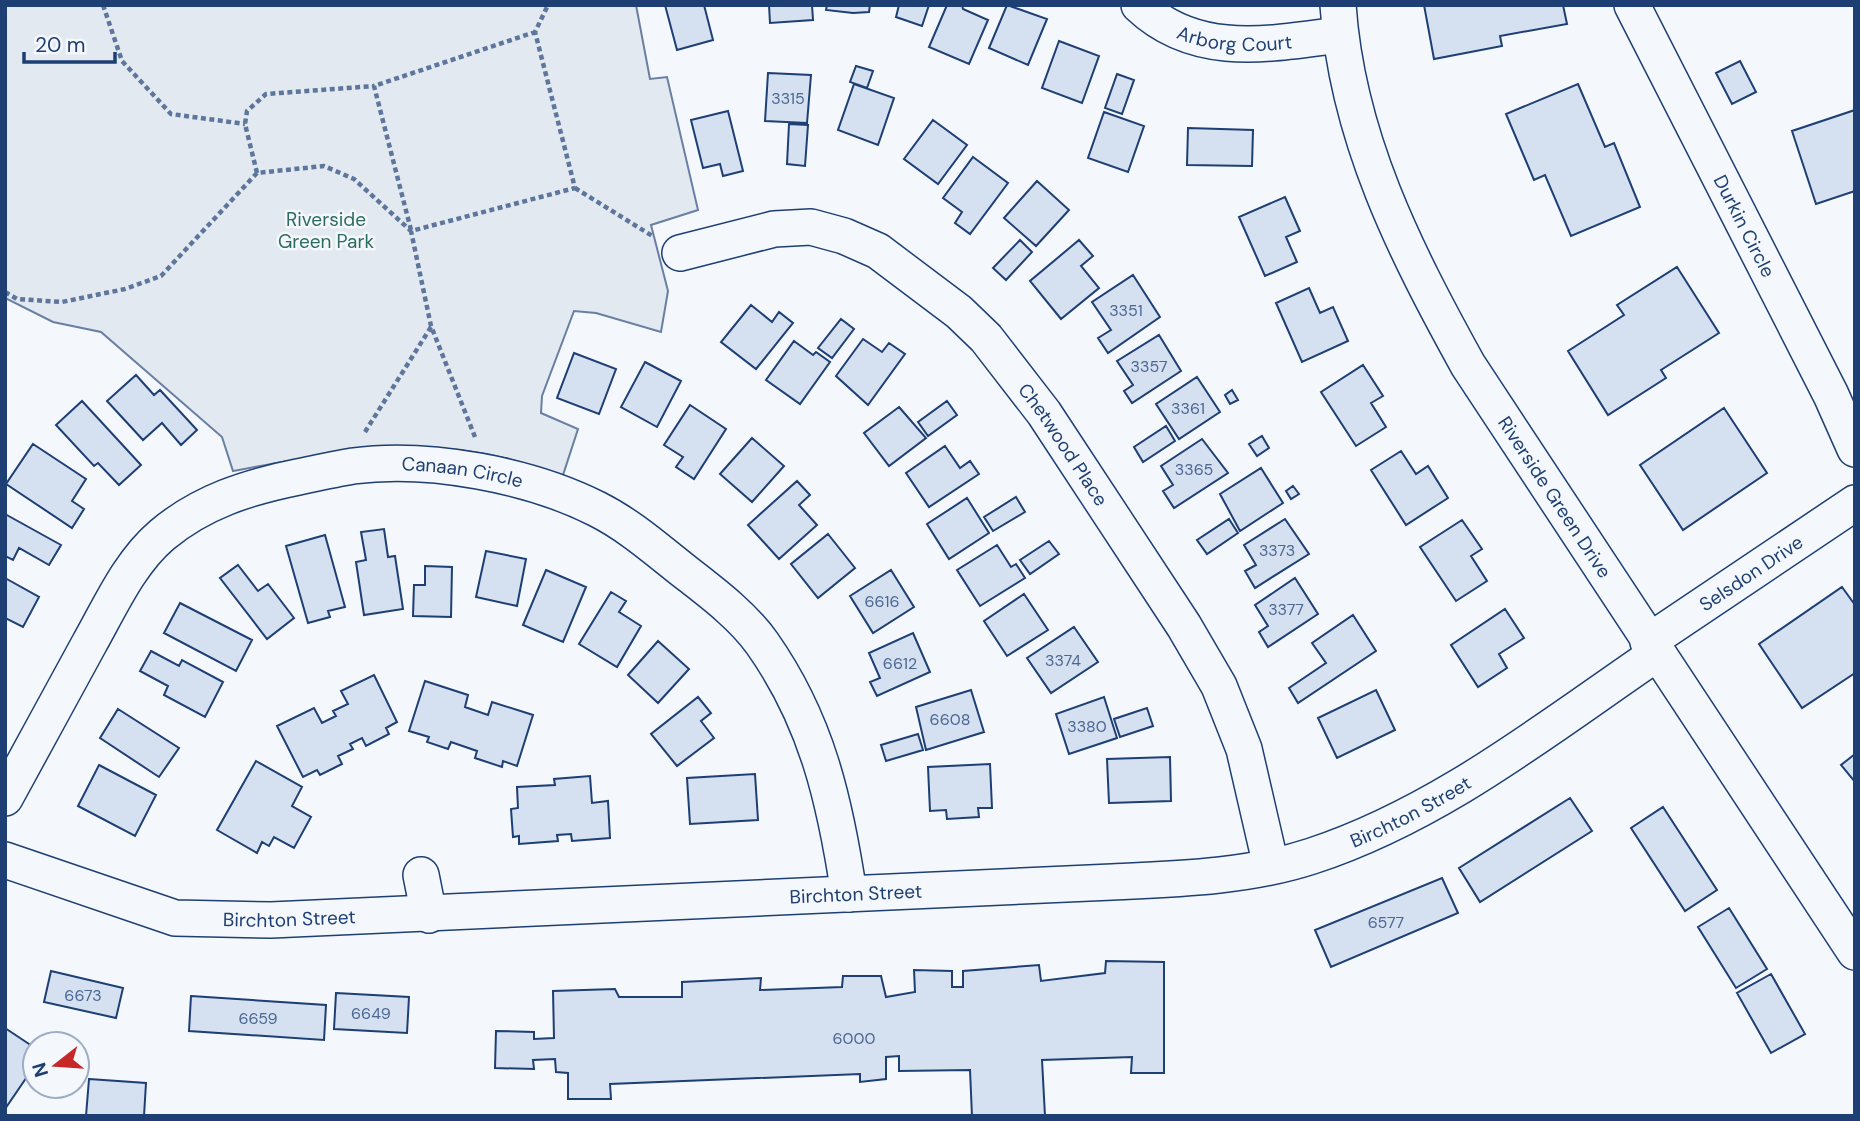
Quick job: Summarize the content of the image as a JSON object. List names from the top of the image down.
{
  "streets": {
    "street": [
      "Arborg Court",
      "Durkin Circle",
      "Chetwood Place",
      "Canaan Circle",
      "Riverside Green Drive",
      "Selsdon Drive",
      "Birchton Street"
    ]
  },
  "crossings": [
    ["Arborg Court", "Riverside Green Drive"],
    ["Chetwood Place", "Birchton Street"],
    ["Canaan Circle", "Birchton Street"],
    ["Riverside Green Drive", "Selsdon Drive"],
    ["Riverside Green Drive", "Birchton Street"],
    ["Selsdon Drive", "Birchton Street"]
  ],
  "parks": ["Riverside Green Park"],
  "house_numbers": [
    "3315",
    "3351",
    "3357",
    "3361",
    "3365",
    "3373",
    "6616",
    "3377",
    "3374",
    "6612",
    "6608",
    "3380",
    "6577",
    "6673",
    "6649",
    "6659",
    "6000"
  ],
  "scale_bar": "20 m",
  "north": "left"
}
